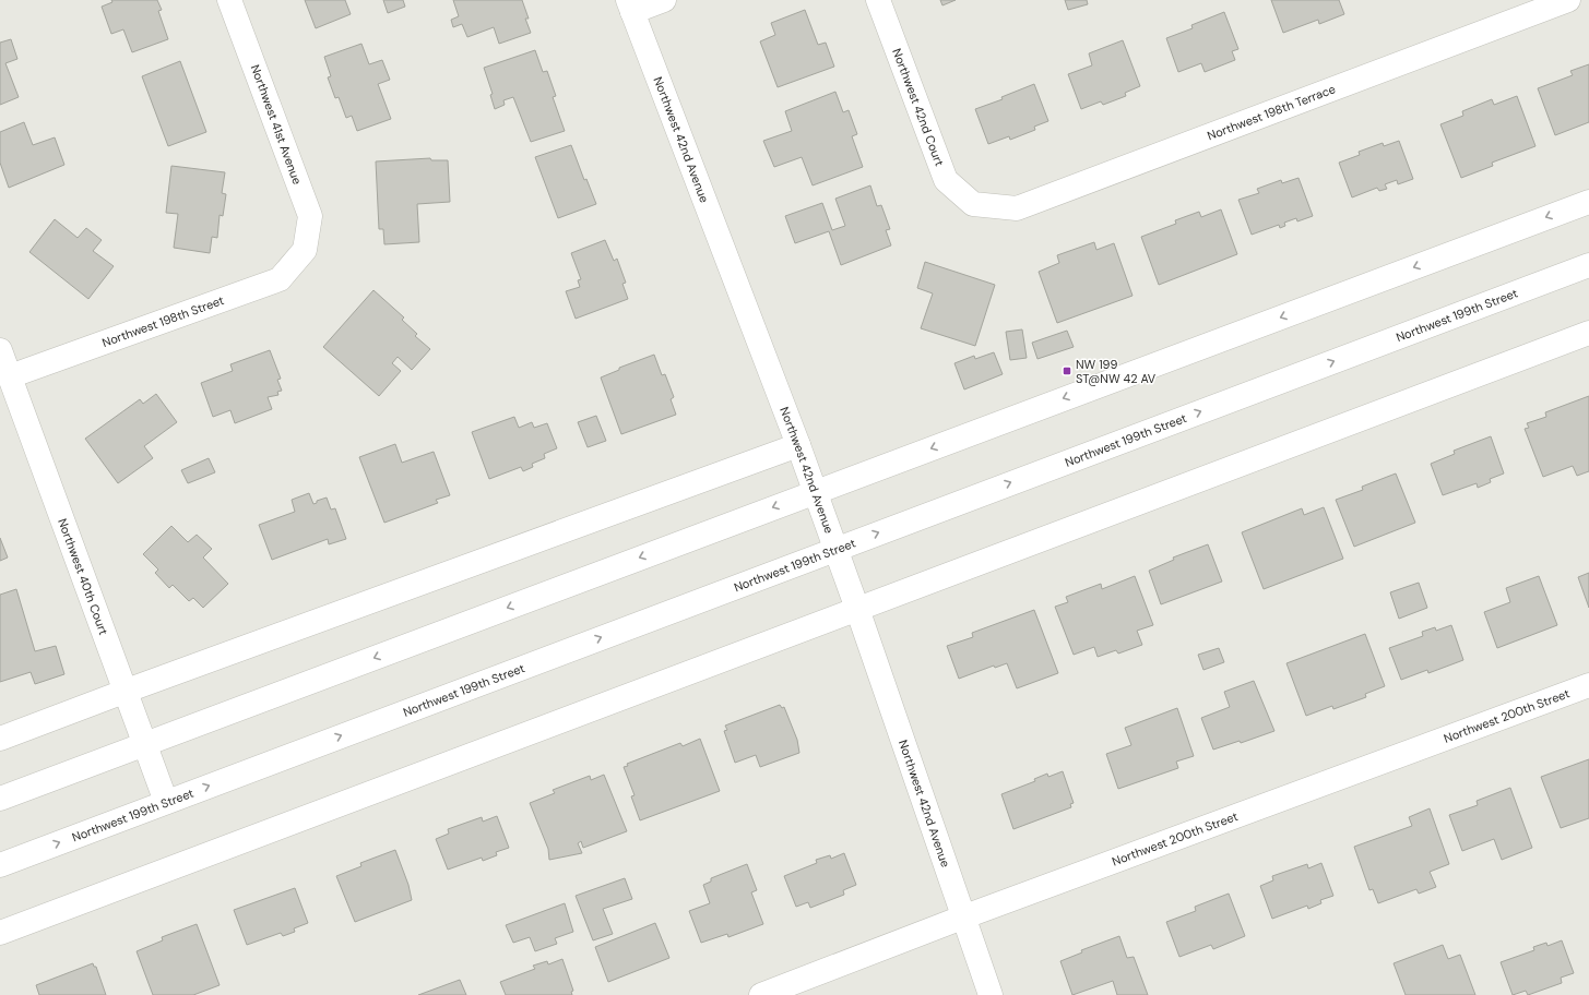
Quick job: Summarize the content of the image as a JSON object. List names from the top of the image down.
{
  "streets": {
    "street": [
      "Northwest 42nd Court",
      "Northwest 198th Terrace",
      "Northwest 41st Avenue",
      "Northwest 42nd Avenue",
      "Northwest 199th Street",
      "Northwest 198th Street",
      "Northwest 40th Court",
      "Northwest 200th Street"
    ]
  },
  "crossings": [
    ["Northwest 42nd Court", "Northwest 198th Terrace"],
    ["Northwest 41st Avenue", "Northwest 198th Street"],
    ["Northwest 42nd Avenue", "Northwest 199th Street"],
    ["Northwest 42nd Avenue", "Northwest 200th Street"],
    ["Northwest 199th Street", "Northwest 40th Court"],
    ["Northwest 198th Street", "Northwest 40th Court"]
  ],
  "places": {
    "transit": ["NW 199 ST@NW 42 AV"]
  }
}
